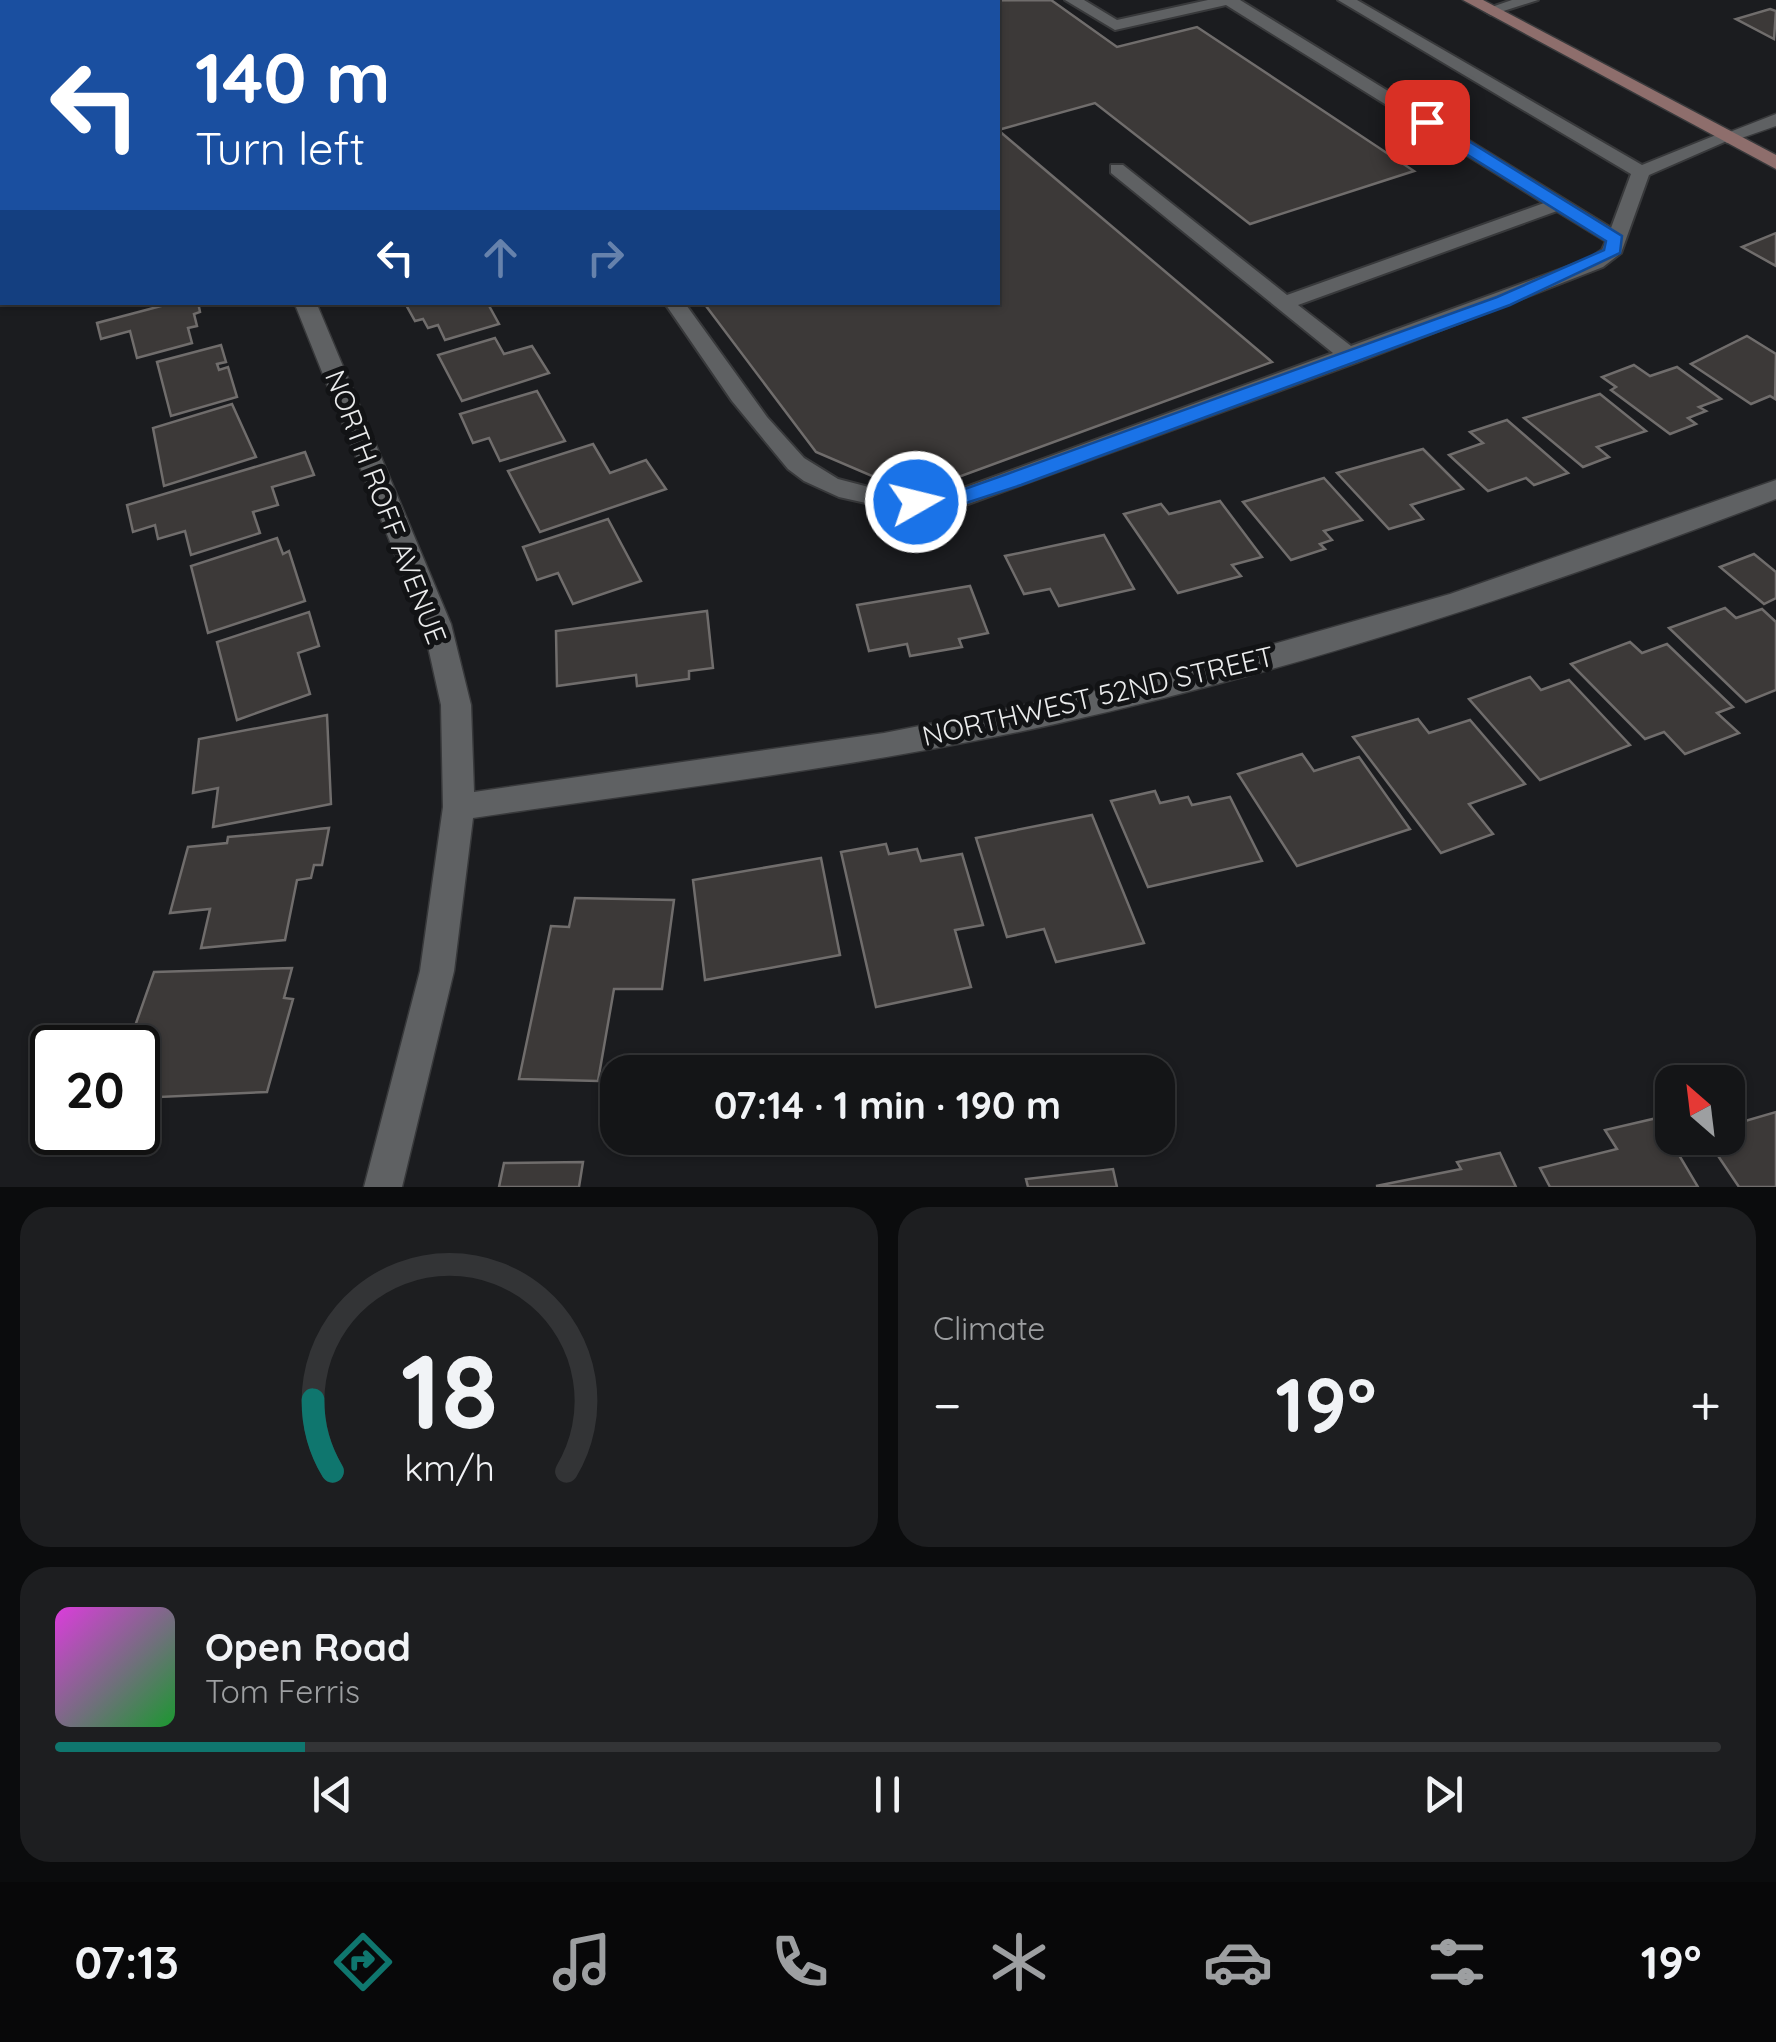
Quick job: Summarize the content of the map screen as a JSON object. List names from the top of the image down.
{
  "streets": {
    "street": ["NORTH ROFF AVENUE", "NORTHWEST 52ND STREET"]
  },
  "crossings": [
    ["NORTH ROFF AVENUE", "NORTHWEST 52ND STREET"]
  ],
  "north": "top left",
  "page": {
    "turn": ["140 m", "Turn left"],
    "limit": "20",
    "trip": "07:14 · 1 min · 190 m",
    "tile": "Climate",
    "heat": ["−", "19°", "+"],
    "song": ["Open Road", "Tom Ferris"],
    "tabs": ["07:13", "19°"],
    "gauge": ["18", "km/h"]
  }
}
